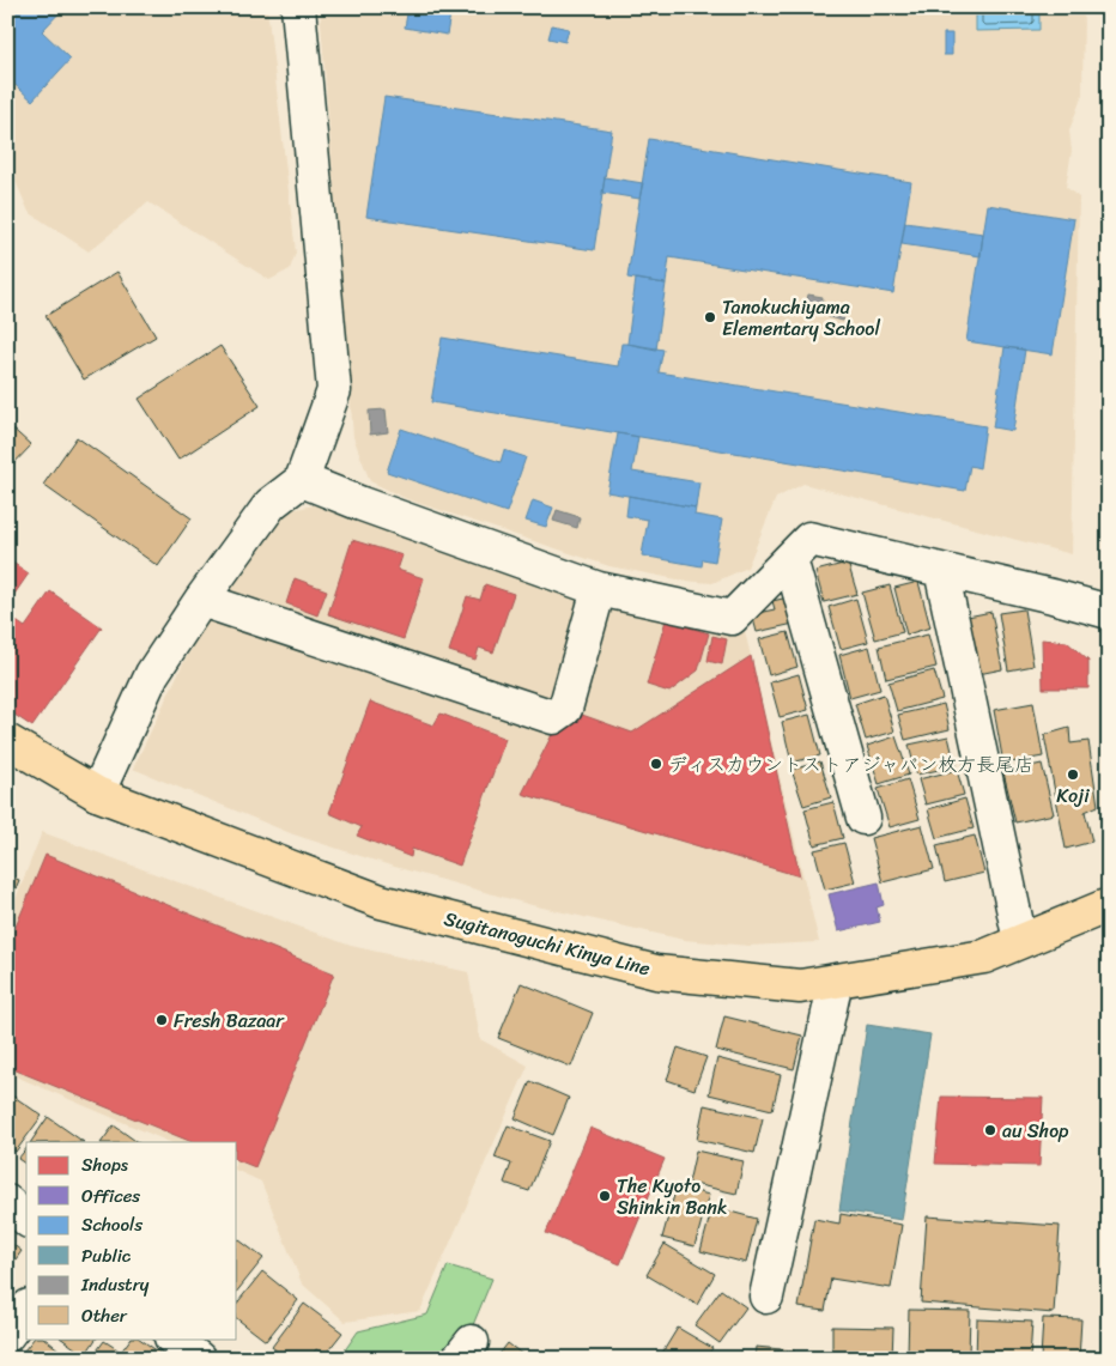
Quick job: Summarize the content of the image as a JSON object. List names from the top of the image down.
{
  "streets": {
    "main road": ["Sugitanoguchi Kinya Line"]
  },
  "places": [
    "Tanokuchiyama Elementary School",
    "ディスカウントストアジャパン枚方長尾店",
    "Koji",
    "Fresh Bazaar",
    "au Shop",
    "The Kyoto Shinkin Bank"
  ],
  "legend": [
    "Shops",
    "Offices",
    "Schools",
    "Public",
    "Industry",
    "Other"
  ]
}
